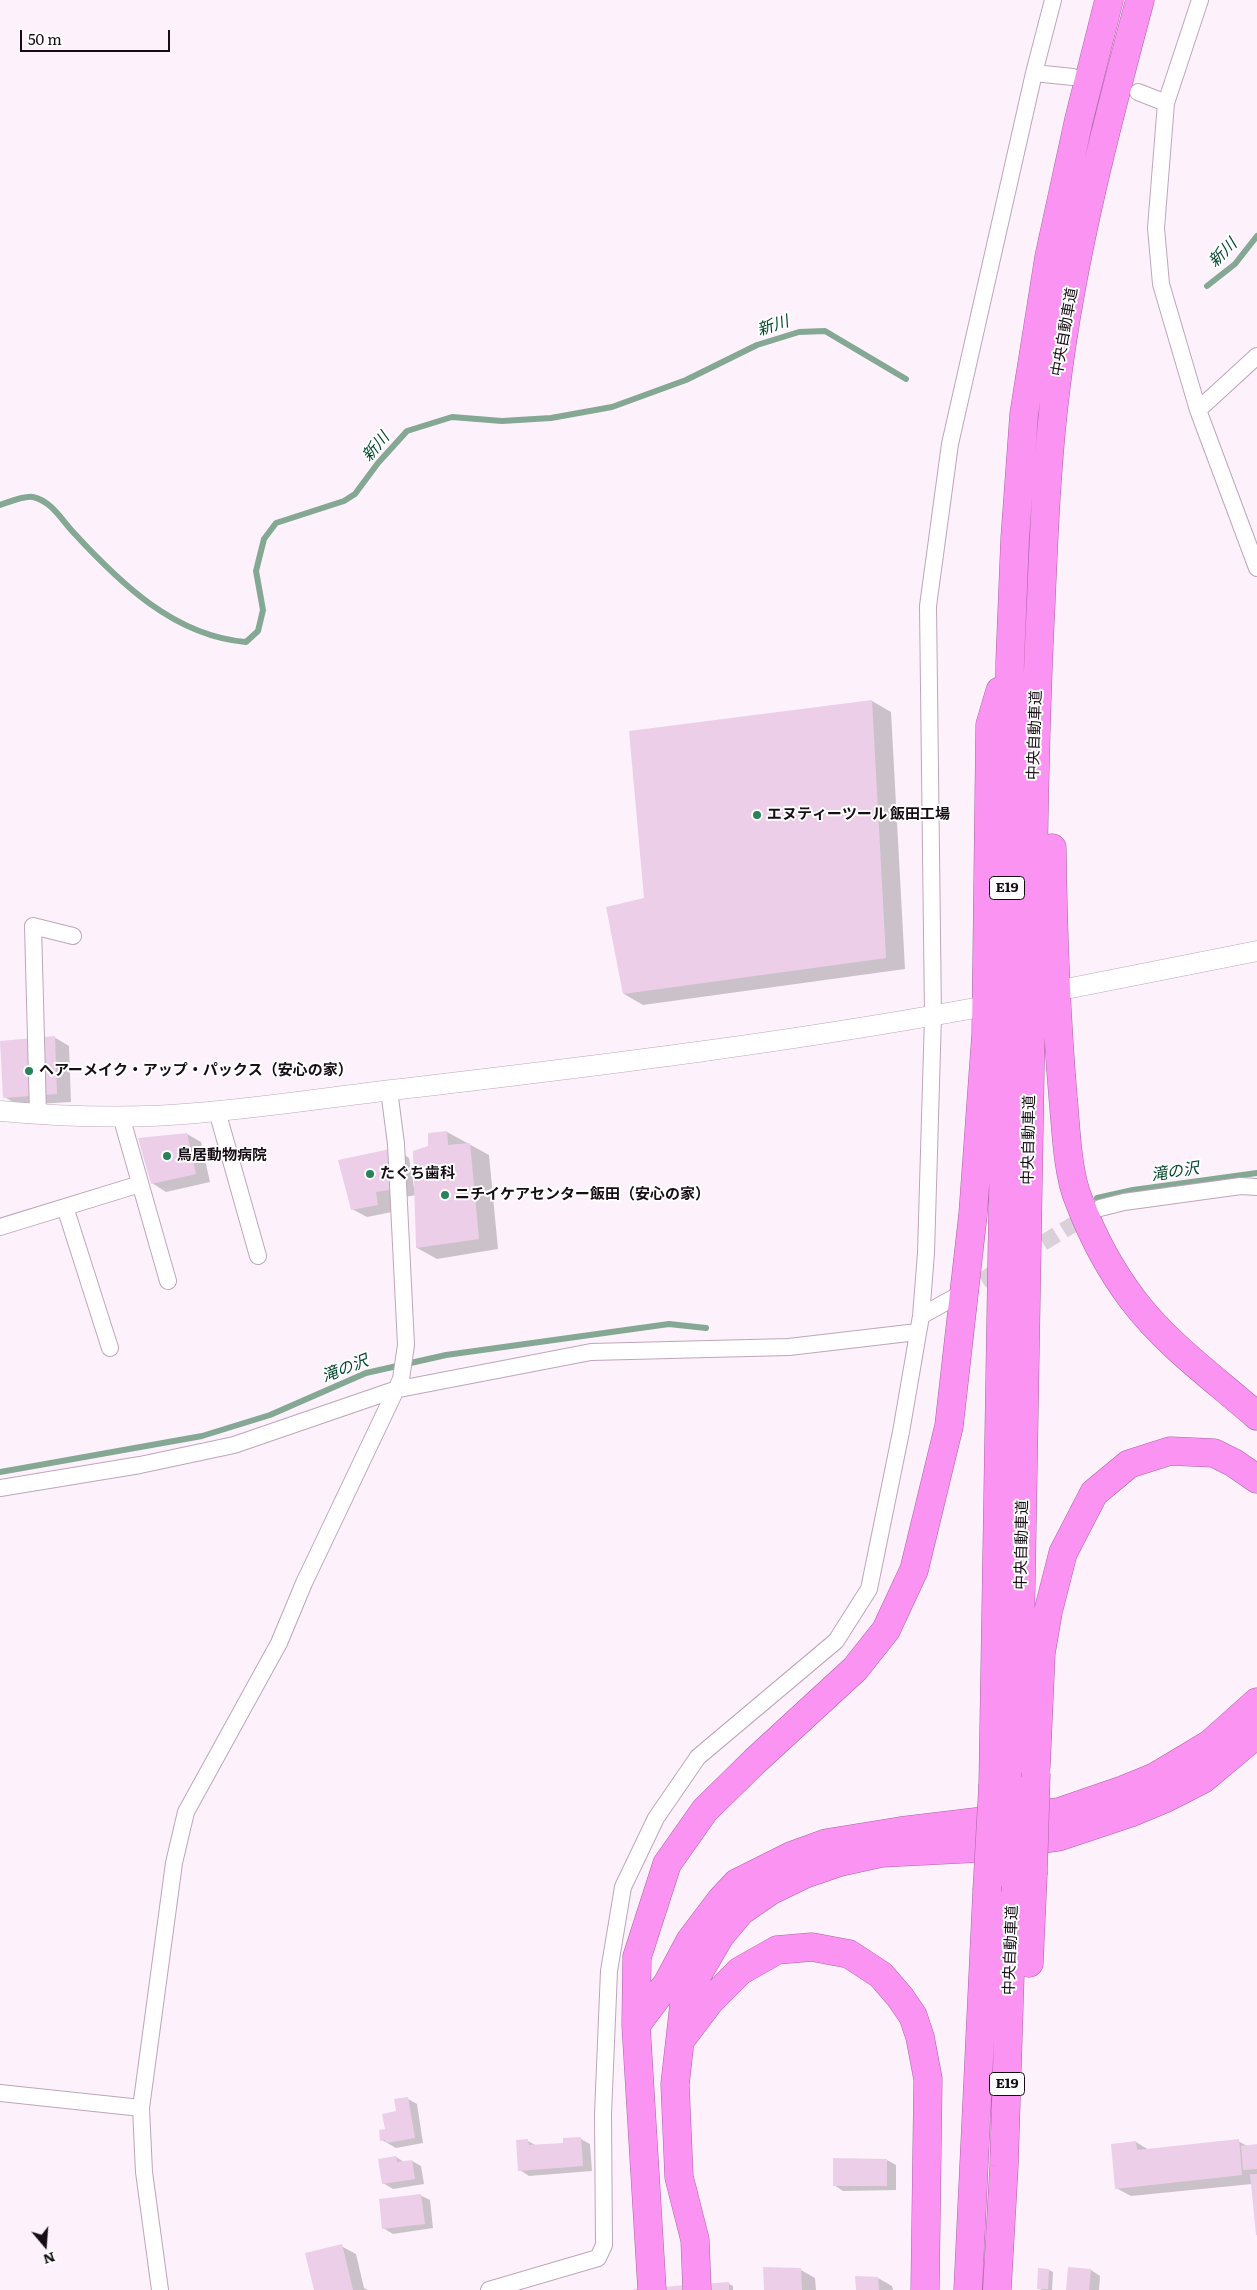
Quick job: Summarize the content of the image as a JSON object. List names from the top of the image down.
{
  "streets": {
    "highway": ["中央自動車道", "E19"]
  },
  "water": ["新川", "滝の沢"],
  "places": [
    "エヌティーツール 飯田工場",
    "ヘアーメイク・アップ・パックス（安心の家）",
    "鳥居動物病院",
    "たぐち歯科",
    "ニチイケアセンター飯田（安心の家）"
  ],
  "scale_bar": "50 m",
  "north": "bottom"
}
